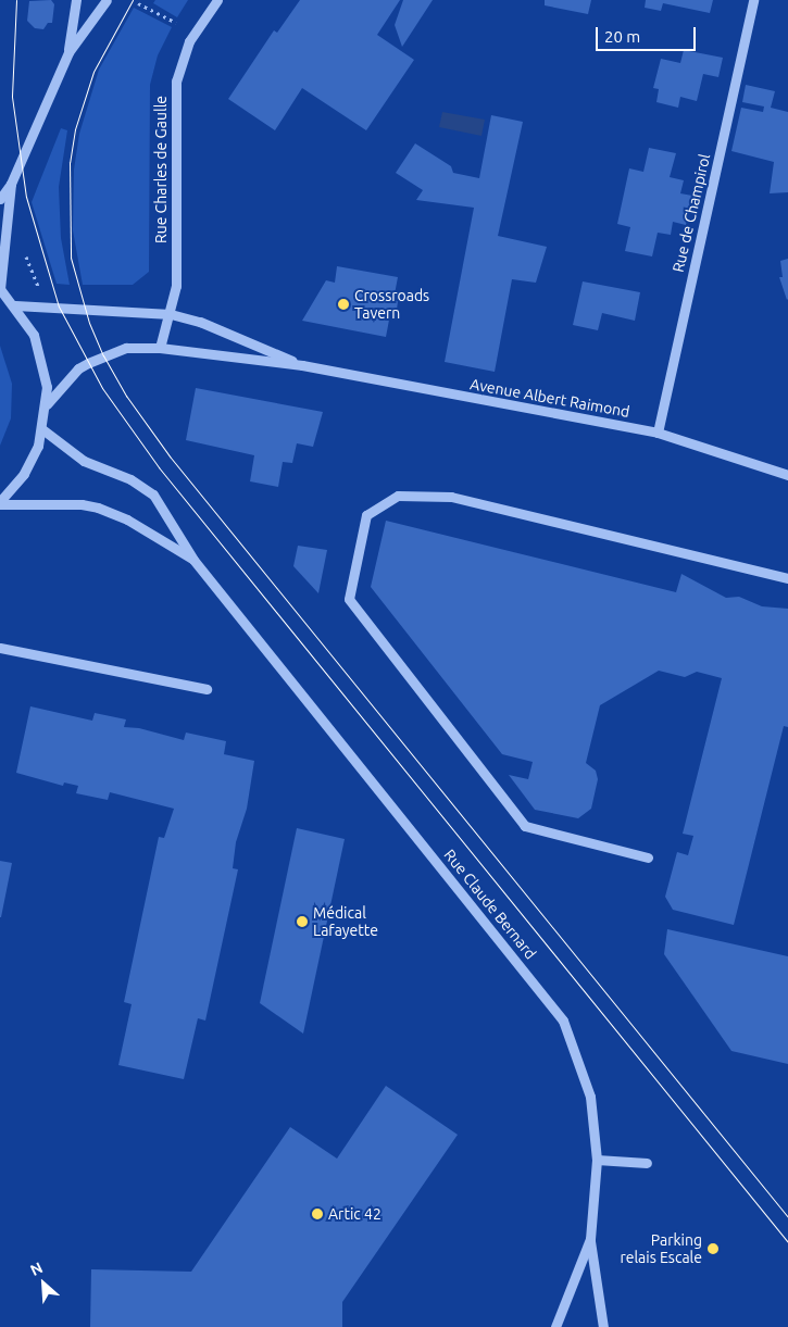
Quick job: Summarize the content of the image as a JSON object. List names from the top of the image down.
{
  "streets": {
    "street": [
      "Rue Charles de Gaulle",
      "Rue de Champirol",
      "Avenue Albert Raimond",
      "Rue Claude Bernard"
    ]
  },
  "crossings": [
    ["Rue Charles de Gaulle", "Avenue Albert Raimond"],
    ["Rue de Champirol", "Avenue Albert Raimond"]
  ],
  "places": [
    "Crossroads Tavern",
    "Médical Lafayette",
    "Artic 42",
    "Parking relais Escale"
  ],
  "scale_bar": "20 m",
  "north": "top left"
}
